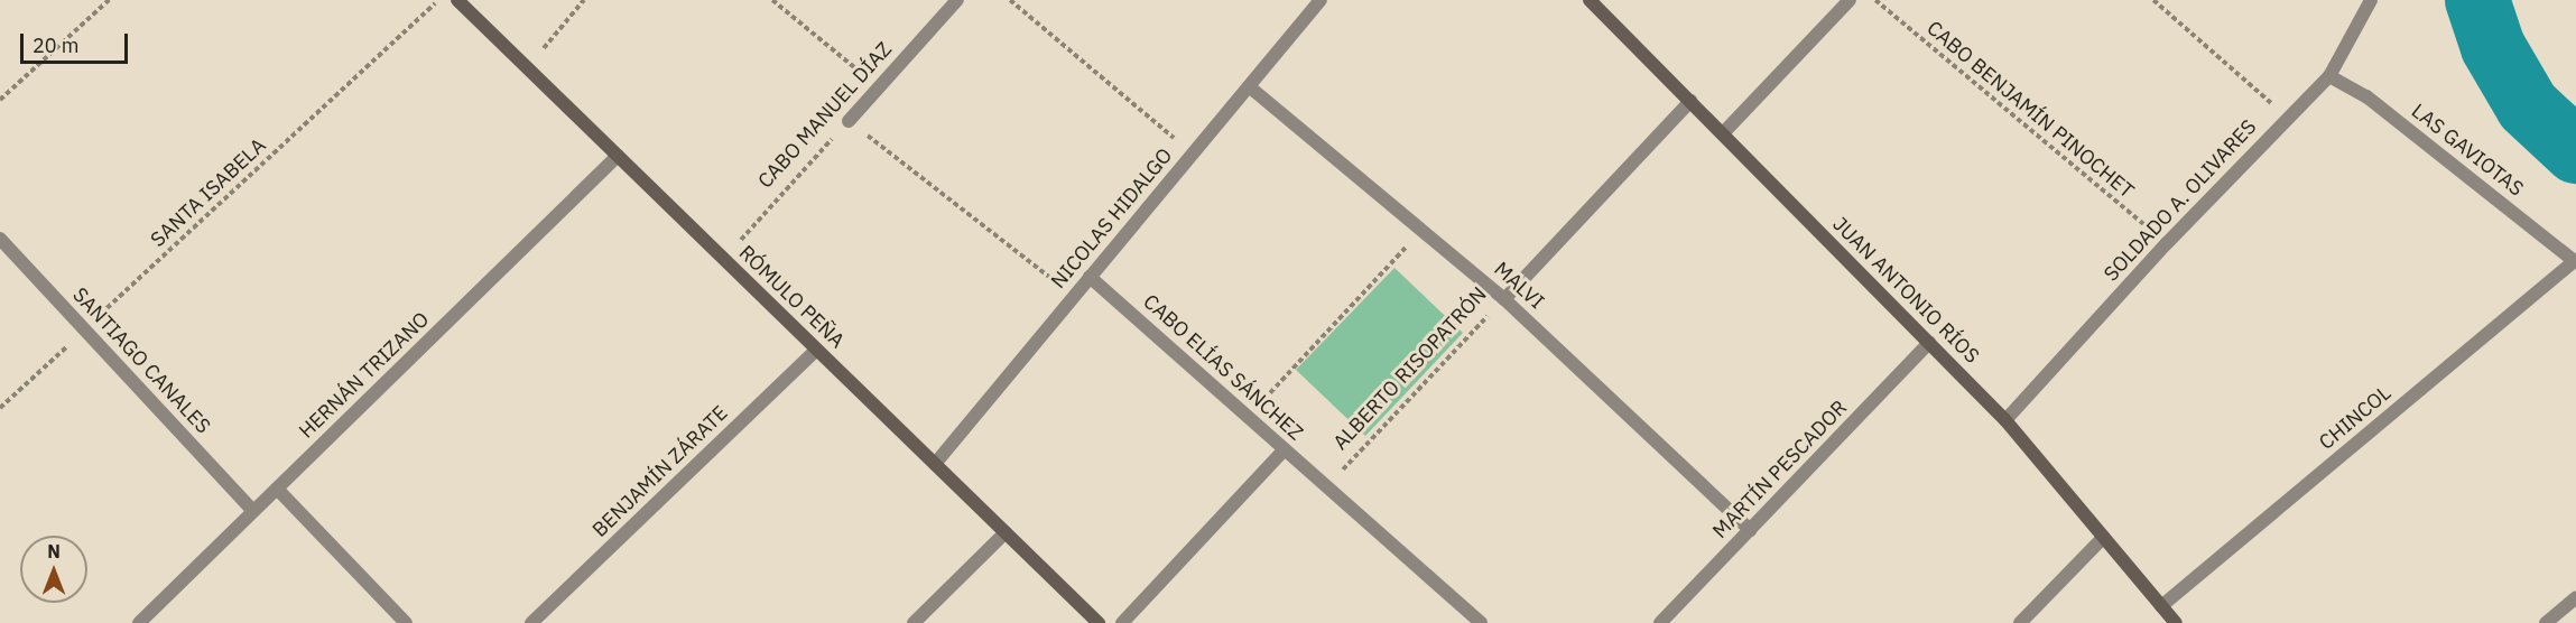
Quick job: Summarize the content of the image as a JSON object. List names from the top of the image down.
{
  "streets": {
    "street": [
      "CABO MANUEL DÍAZ",
      "LAS GAVIOTAS",
      "SOLDADO A. OLIVARES",
      "NICOLAS HIDALGO",
      "MALVI",
      "JUAN ANTONIO RÍOS",
      "RÓMULO PEÑA",
      "SANTIAGO CANALES",
      "CABO ELÍAS SÁNCHEZ",
      "ALBERTO RISOPATRÓN",
      "HERNÁN TRIZANO",
      "CHINCOL",
      "MARTÍN PESCADOR",
      "BENJAMÍN ZÁRATE"
    ],
    "path": ["CABO BENJAMÍN PINOCHET", "SANTA ISABELA"]
  },
  "crossings": [
    ["CABO BENJAMÍN PINOCHET", "SOLDADO A. OLIVARES"],
    ["CABO MANUEL DÍAZ", "RÓMULO PEÑA"],
    ["LAS GAVIOTAS", "SOLDADO A. OLIVARES"],
    ["LAS GAVIOTAS", "CHINCOL"],
    ["SANTA ISABELA", "SANTIAGO CANALES"],
    ["SOLDADO A. OLIVARES", "JUAN ANTONIO RÍOS"],
    ["NICOLAS HIDALGO", "MALVI"],
    ["NICOLAS HIDALGO", "RÓMULO PEÑA"],
    ["NICOLAS HIDALGO", "CABO ELÍAS SÁNCHEZ"],
    ["MALVI", "ALBERTO RISOPATRÓN"],
    ["MALVI", "MARTÍN PESCADOR"],
    ["JUAN ANTONIO RÍOS", "ALBERTO RISOPATRÓN"],
    ["JUAN ANTONIO RÍOS", "CHINCOL"],
    ["JUAN ANTONIO RÍOS", "MARTÍN PESCADOR"],
    ["RÓMULO PEÑA", "HERNÁN TRIZANO"],
    ["RÓMULO PEÑA", "BENJAMÍN ZÁRATE"],
    ["SANTIAGO CANALES", "HERNÁN TRIZANO"],
    ["CABO ELÍAS SÁNCHEZ", "ALBERTO RISOPATRÓN"]
  ],
  "scale_bar": "20 m",
  "north": "top"
}
